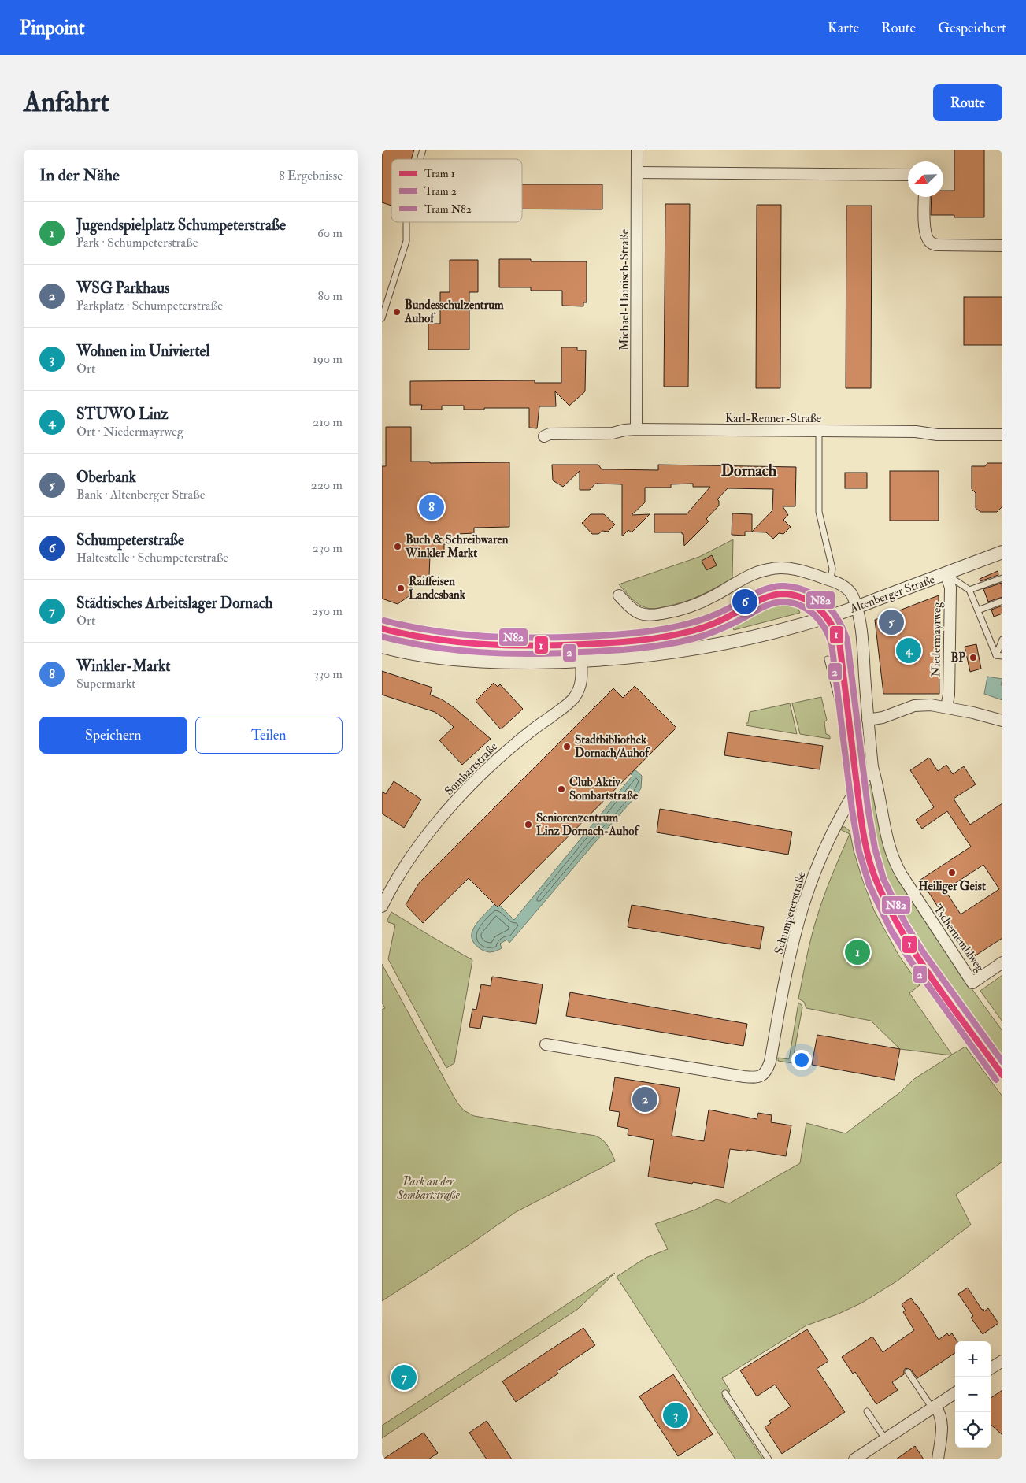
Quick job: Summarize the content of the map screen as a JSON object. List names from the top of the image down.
{
  "streets": {
    "street": [
      "Michael-Hainisch-Straße",
      "Karl-Renner-Straße",
      "Altenberger Straße",
      "Niedermayrweg",
      "Sombartstraße",
      "Schumpeterstraße",
      "Tschernemblweg"
    ]
  },
  "crossings": [
    ["Michael-Hainisch-Straße", "Karl-Renner-Straße"],
    ["Altenberger Straße", "Niedermayrweg"],
    ["Altenberger Straße", "Sombartstraße"],
    ["Schumpeterstraße", "Tschernemblweg"]
  ],
  "districts": ["Dornach"],
  "parks": ["Park an der Sombartstraße"],
  "places": [
    "Bundesschulzentrum Auhof",
    "Buch & Schreibwaren Winkler Markt",
    "Raiffeisen Landesbank",
    "BP",
    "Stadtbibliothek Dornach/Auhof",
    "Club Aktiv Sombartstraße",
    "Seniorenzentrum Linz Dornach-Auhof",
    "Heiliger Geist"
  ],
  "lines": ["tram line N82", "tram line 1", "tram line 2"],
  "legend": ["Tram 1", "Tram 2", "Tram N82"],
  "north": "bottom left",
  "page": {
    "header": "Pinpoint",
    "nav": ["Karte", "Route", "Gespeichert"],
    "buttons": [
      "Route",
      ["Speichern", "Teilen"]
    ],
    "title": "Anfahrt",
    "heading": ["In der Nähe", "8 Ergebnisse"],
    "list": [
      {
        "mark": "1",
        "name": "Jugendspielplatz Schumpeterstraße",
        "note": "Park · Schumpeterstraße",
        "value": "60 m"
      },
      {
        "mark": "2",
        "name": "WSG Parkhaus",
        "note": "Parkplatz · Schumpeterstraße",
        "value": "80 m"
      },
      {
        "mark": "3",
        "name": "Wohnen im Univiertel",
        "note": "Ort",
        "value": "190 m"
      },
      {
        "mark": "4",
        "name": "STUWO Linz",
        "note": "Ort · Niedermayrweg",
        "value": "210 m"
      },
      {
        "mark": "5",
        "name": "Oberbank",
        "note": "Bank · Altenberger Straße",
        "value": "220 m"
      },
      {
        "mark": "6",
        "name": "Schumpeterstraße",
        "note": "Haltestelle · Schumpeterstraße",
        "value": "230 m"
      },
      {
        "mark": "7",
        "name": "Städtisches Arbeitslager Dornach",
        "note": "Ort",
        "value": "250 m"
      },
      {
        "mark": "8",
        "name": "Winkler-Markt",
        "note": "Supermarkt",
        "value": "330 m"
      }
    ],
    "pins": [
      "8",
      "6",
      "5",
      "4",
      "1",
      "2",
      "7",
      "3"
    ],
    "map_buttons": ["+", "−"]
  }
}
